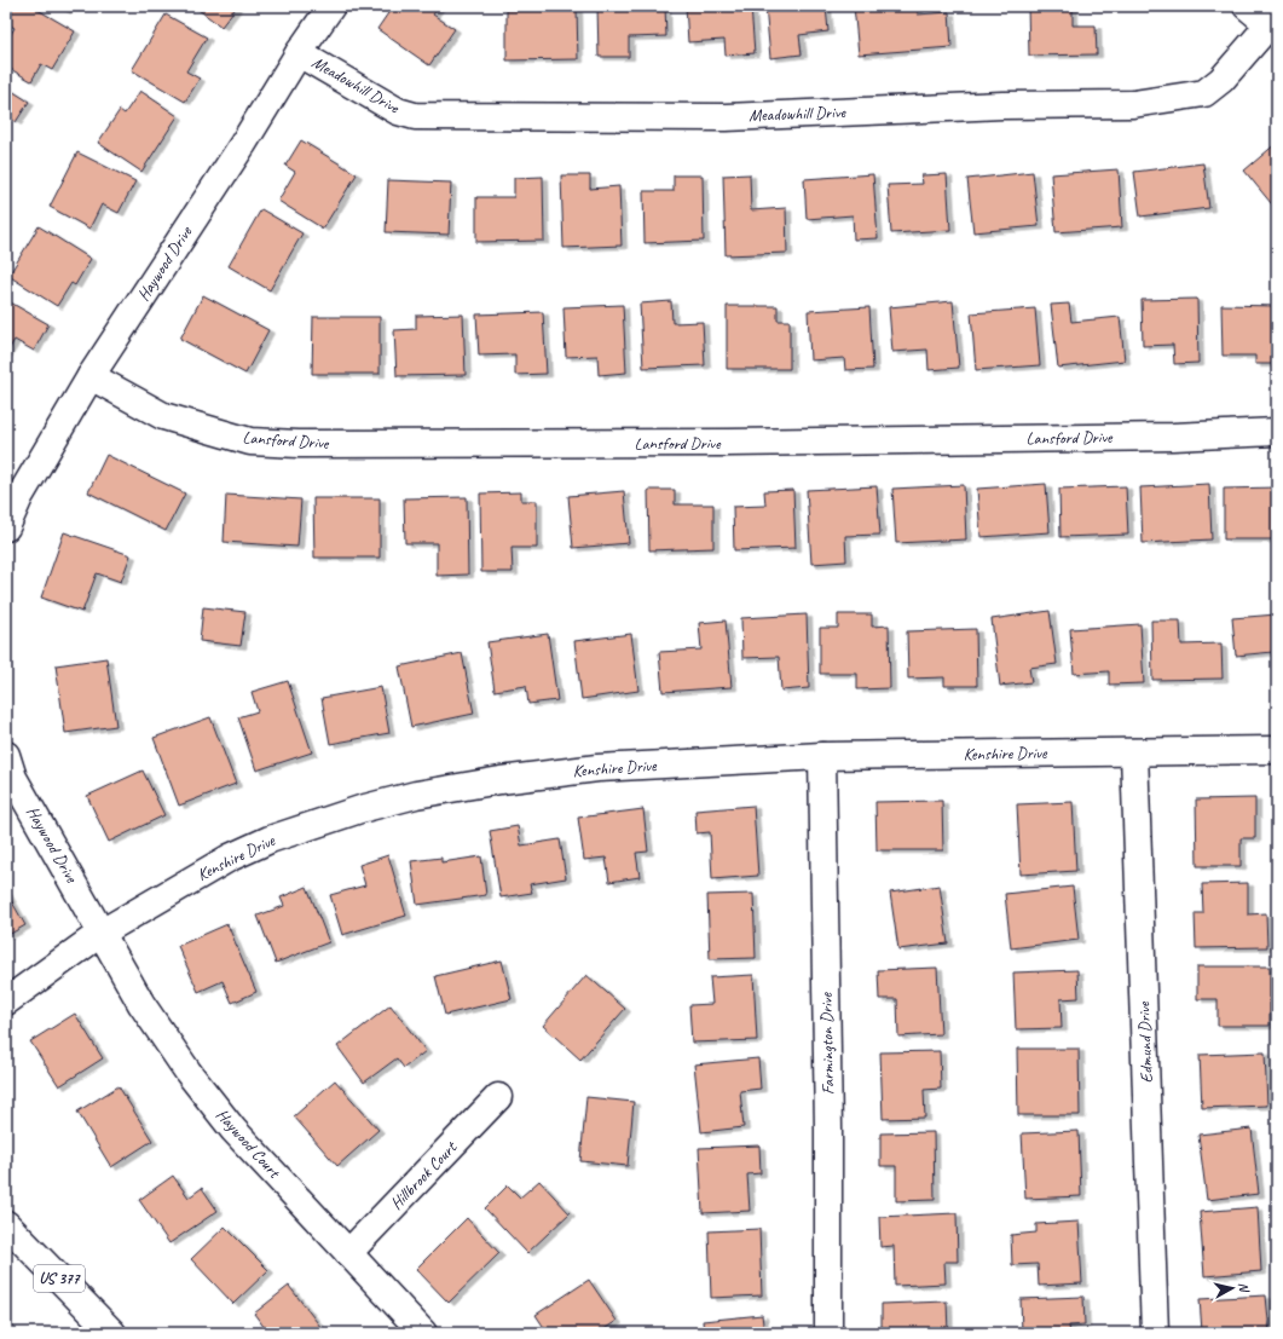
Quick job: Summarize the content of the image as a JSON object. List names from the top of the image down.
{
  "streets": {
    "main road": [
      "Meadowhill Drive",
      "Haywood Drive",
      "Lansford Drive",
      "Kenshire Drive",
      "Edmund Drive",
      "Farmington Drive",
      "Haywood Court",
      "Hillbrook Court",
      "US 377"
    ]
  },
  "crossings": [
    ["Meadowhill Drive", "Haywood Drive"],
    ["Haywood Drive", "Lansford Drive"],
    ["Haywood Drive", "Kenshire Drive"],
    ["Haywood Drive", "Haywood Court"],
    ["Kenshire Drive", "Edmund Drive"],
    ["Kenshire Drive", "Farmington Drive"],
    ["Kenshire Drive", "Haywood Court"],
    ["Haywood Court", "Hillbrook Court"]
  ],
  "north": "right"
}
